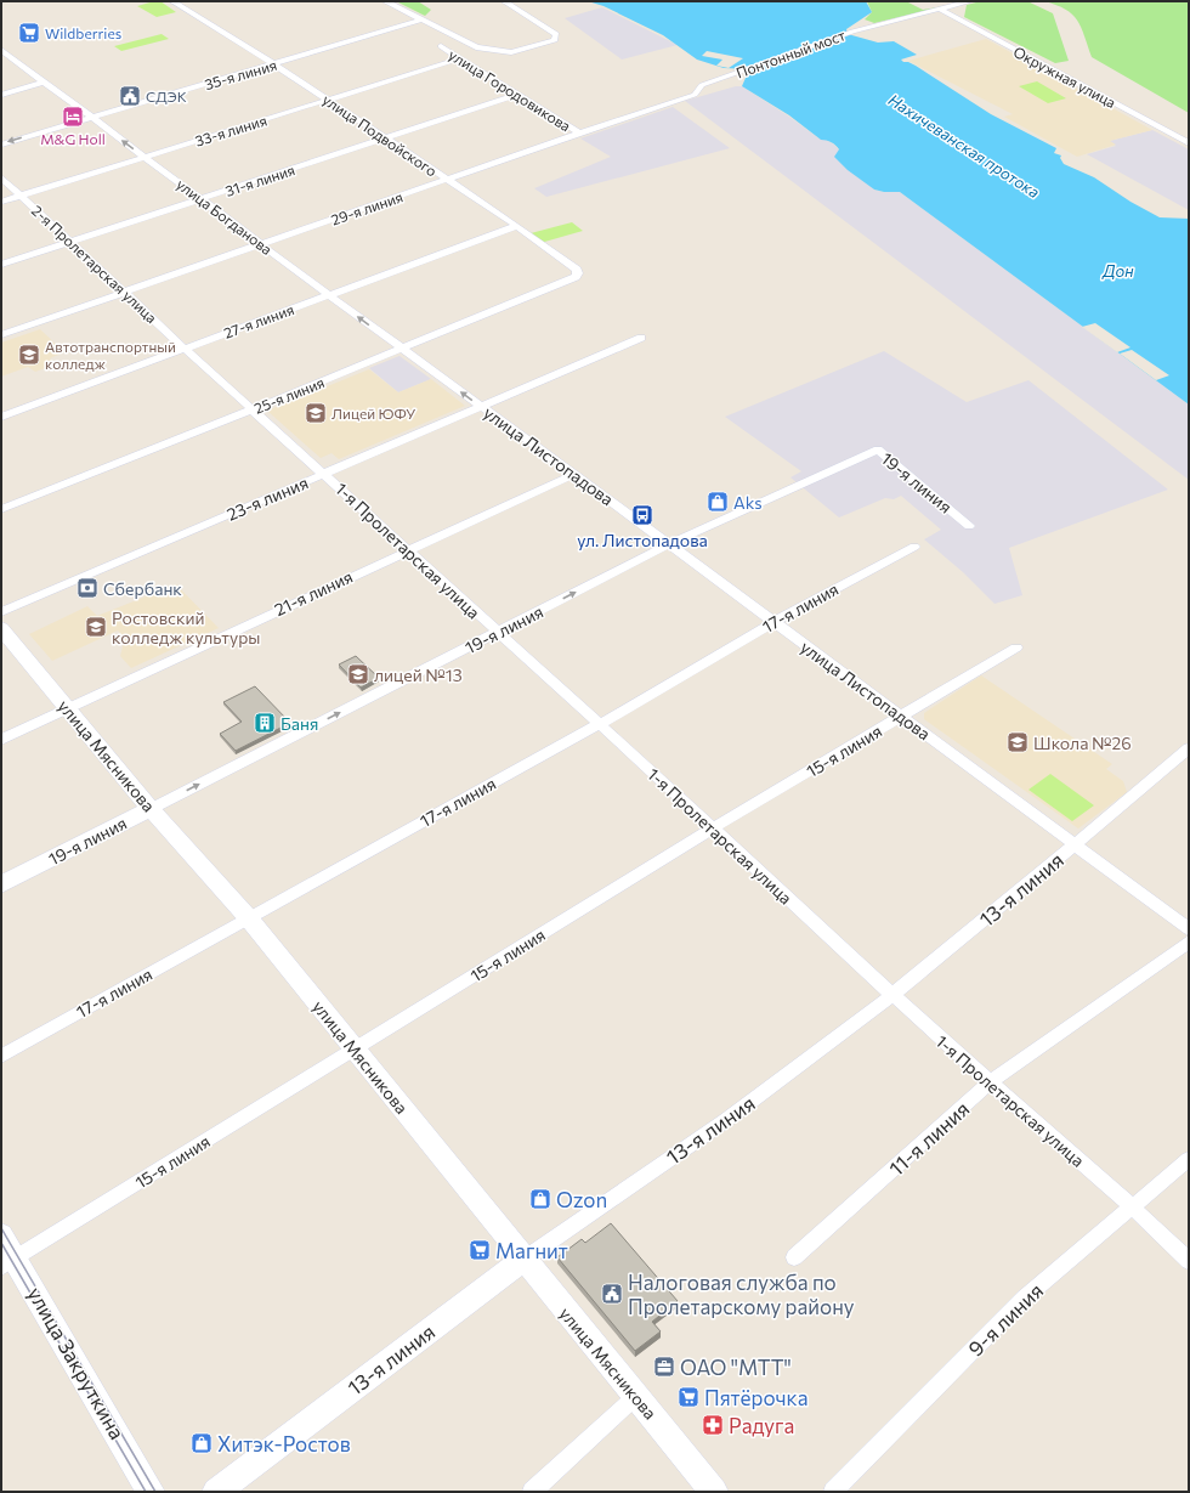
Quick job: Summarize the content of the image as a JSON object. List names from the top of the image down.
{
  "streets": {
    "main road": [
      "19-я линия",
      "улица Мясникова",
      "13-я линия",
      "улица Закруткина"
    ],
    "street": [
      "Понтонный мост",
      "35-я линия",
      "Окружная улица",
      "улица Городовикова",
      "33-я линия",
      "улица Подвойского",
      "31-я линия",
      "29-я линия",
      "улица Богданова",
      "2-я Пролетарская улица",
      "27-я линия",
      "25-я линия",
      "улица Листопадова",
      "23-я линия",
      "1-я Пролетарская улица",
      "21-я линия",
      "17-я линия",
      "15-я линия",
      "11-я линия",
      "9-я линия"
    ]
  },
  "crossings": [
    ["Понтонный мост", "Окружная улица"],
    ["Понтонный мост", "29-я линия"],
    ["35-я линия", "улица Городовикова"],
    ["35-я линия", "улица Подвойского"],
    ["35-я линия", "улица Богданова"],
    ["улица Городовикова", "33-я линия"],
    ["улица Городовикова", "31-я линия"],
    ["улица Городовикова", "29-я линия"],
    ["33-я линия", "улица Подвойского"],
    ["33-я линия", "улица Богданова"],
    ["33-я линия", "2-я Пролетарская улица"],
    ["улица Подвойского", "31-я линия"],
    ["улица Подвойского", "29-я линия"],
    ["улица Подвойского", "27-я линия"],
    ["улица Подвойского", "25-я линия"],
    ["31-я линия", "улица Богданова"],
    ["31-я линия", "2-я Пролетарская улица"],
    ["29-я линия", "улица Богданова"],
    ["29-я линия", "2-я Пролетарская улица"],
    ["улица Богданова", "27-я линия"],
    ["улица Богданова", "25-я линия"],
    ["улица Богданова", "улица Листопадова"],
    ["2-я Пролетарская улица", "27-я линия"],
    ["2-я Пролетарская улица", "25-я линия"],
    ["2-я Пролетарская улица", "1-я Пролетарская улица"],
    ["25-я линия", "улица Листопадова"],
    ["25-я линия", "1-я Пролетарская улица"],
    ["улица Листопадова", "19-я линия"],
    ["улица Листопадова", "23-я линия"],
    ["улица Листопадова", "21-я линия"],
    ["улица Листопадова", "17-я линия"],
    ["улица Листопадова", "15-я линия"],
    ["улица Листопадова", "13-я линия"],
    ["19-я линия", "1-я Пролетарская улица"],
    ["19-я линия", "улица Мясникова"],
    ["23-я линия", "1-я Пролетарская улица"],
    ["1-я Пролетарская улица", "21-я линия"],
    ["1-я Пролетарская улица", "17-я линия"],
    ["1-я Пролетарская улица", "15-я линия"],
    ["1-я Пролетарская улица", "13-я линия"],
    ["1-я Пролетарская улица", "11-я линия"],
    ["1-я Пролетарская улица", "9-я линия"],
    ["21-я линия", "улица Мясникова"],
    ["17-я линия", "улица Мясникова"],
    ["15-я линия", "улица Мясникова"],
    ["15-я линия", "улица Закруткина"],
    ["улица Мясникова", "13-я линия"]
  ],
  "one_way": ["19-я линия"],
  "water": ["Нахичеванская протока", "Дон"],
  "places": {
    "supermarket": ["Wildberries", "Магнит", "Пятёрочка"],
    "public building": ["СДЭК", "Налоговая служба по Пролетарскому району"],
    "hotel": ["M&G Holl"],
    "school or university": [
      "Автотранспортный колледж",
      "Лицей ЮФУ",
      "Ростовский колледж культуры",
      "лицей №13",
      "Школа №26"
    ],
    "shop": ["Aks", "Ozon", "Хитэк-Ростов"],
    "bus stop": ["ул. Листопадова"],
    "bank": ["Сбербанк"],
    "building": ["Баня"],
    "office": ["ОАО \"МТТ\""],
    "pharmacy": ["Радуга"]
  }
}
